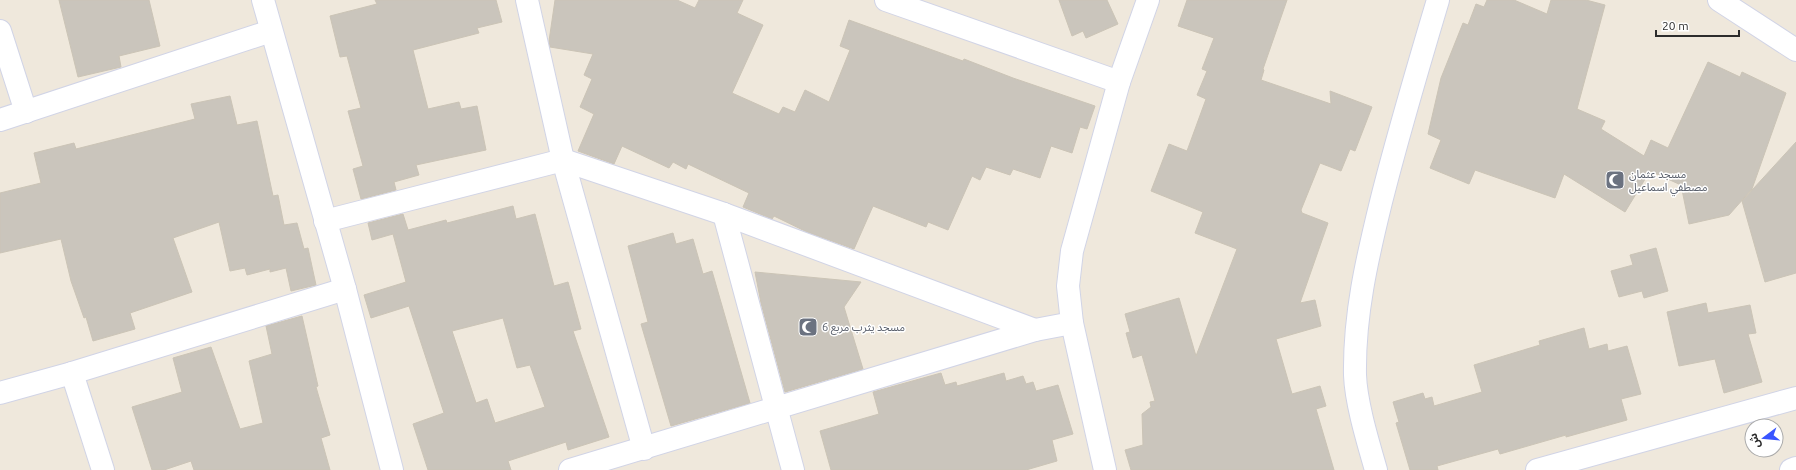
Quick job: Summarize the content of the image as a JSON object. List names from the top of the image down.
{
  "places": {
    "mosque": ["مسجد عثمان مصطفي اسماعيل", "مسجد يثرب مربع 6"]
  },
  "scale_bar": "20 m",
  "north": "left"
}
